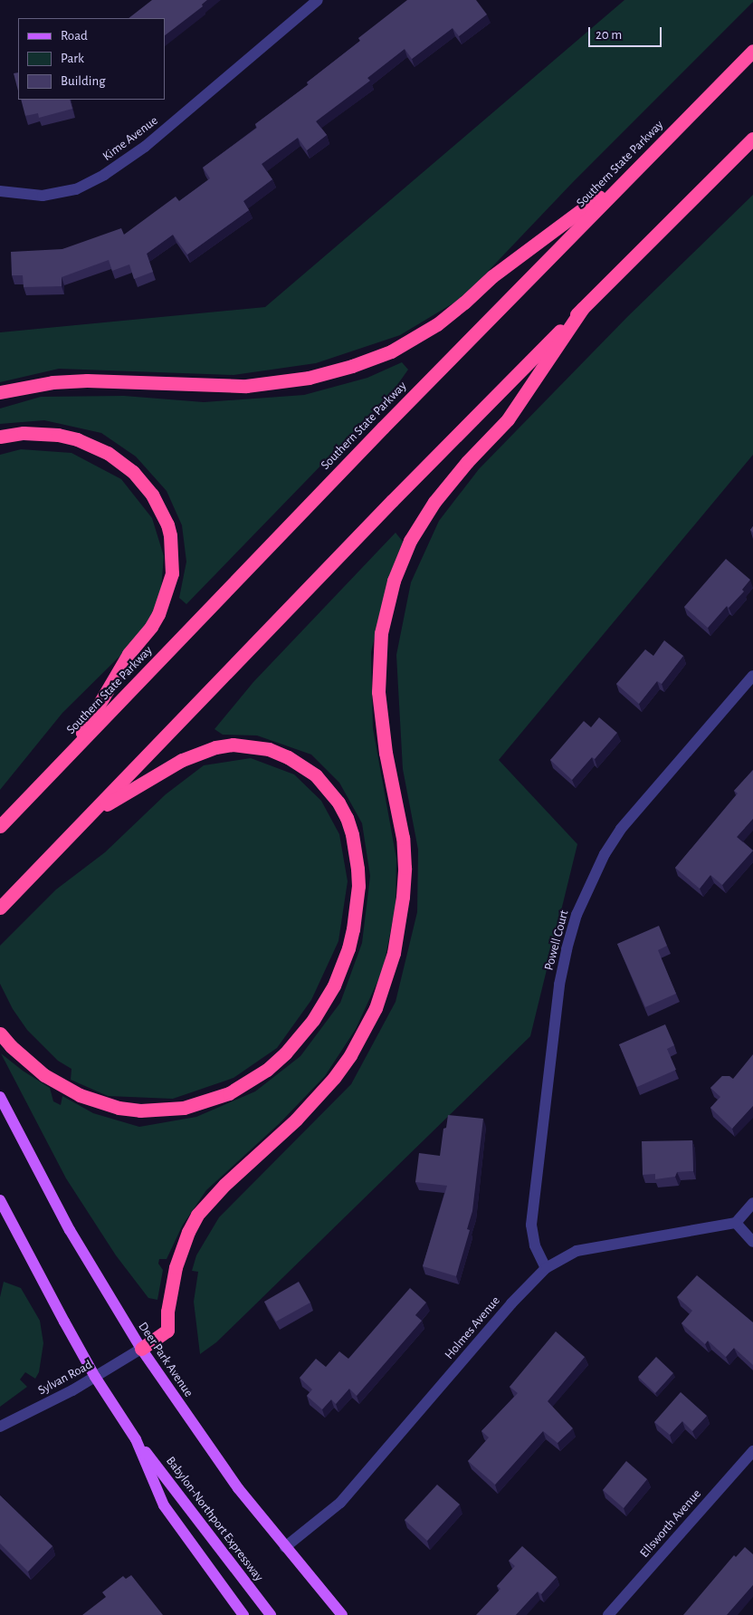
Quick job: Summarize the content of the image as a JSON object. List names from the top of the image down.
{
  "streets": {
    "highway": ["Southern State Parkway"],
    "main road": ["Deer Park Avenue", "Babylon-Northport Expressway"],
    "street": [
      "Kime Avenue",
      "Powell Court",
      "Holmes Avenue",
      "Sylvan Road",
      "Ellsworth Avenue"
    ]
  },
  "crossings": [
    ["Powell Court", "Holmes Avenue"],
    ["Holmes Avenue", "Deer Park Avenue"],
    ["Deer Park Avenue", "Sylvan Road"]
  ],
  "legend": ["Road", "Park", "Building"],
  "scale_bar": "20 m"
}
